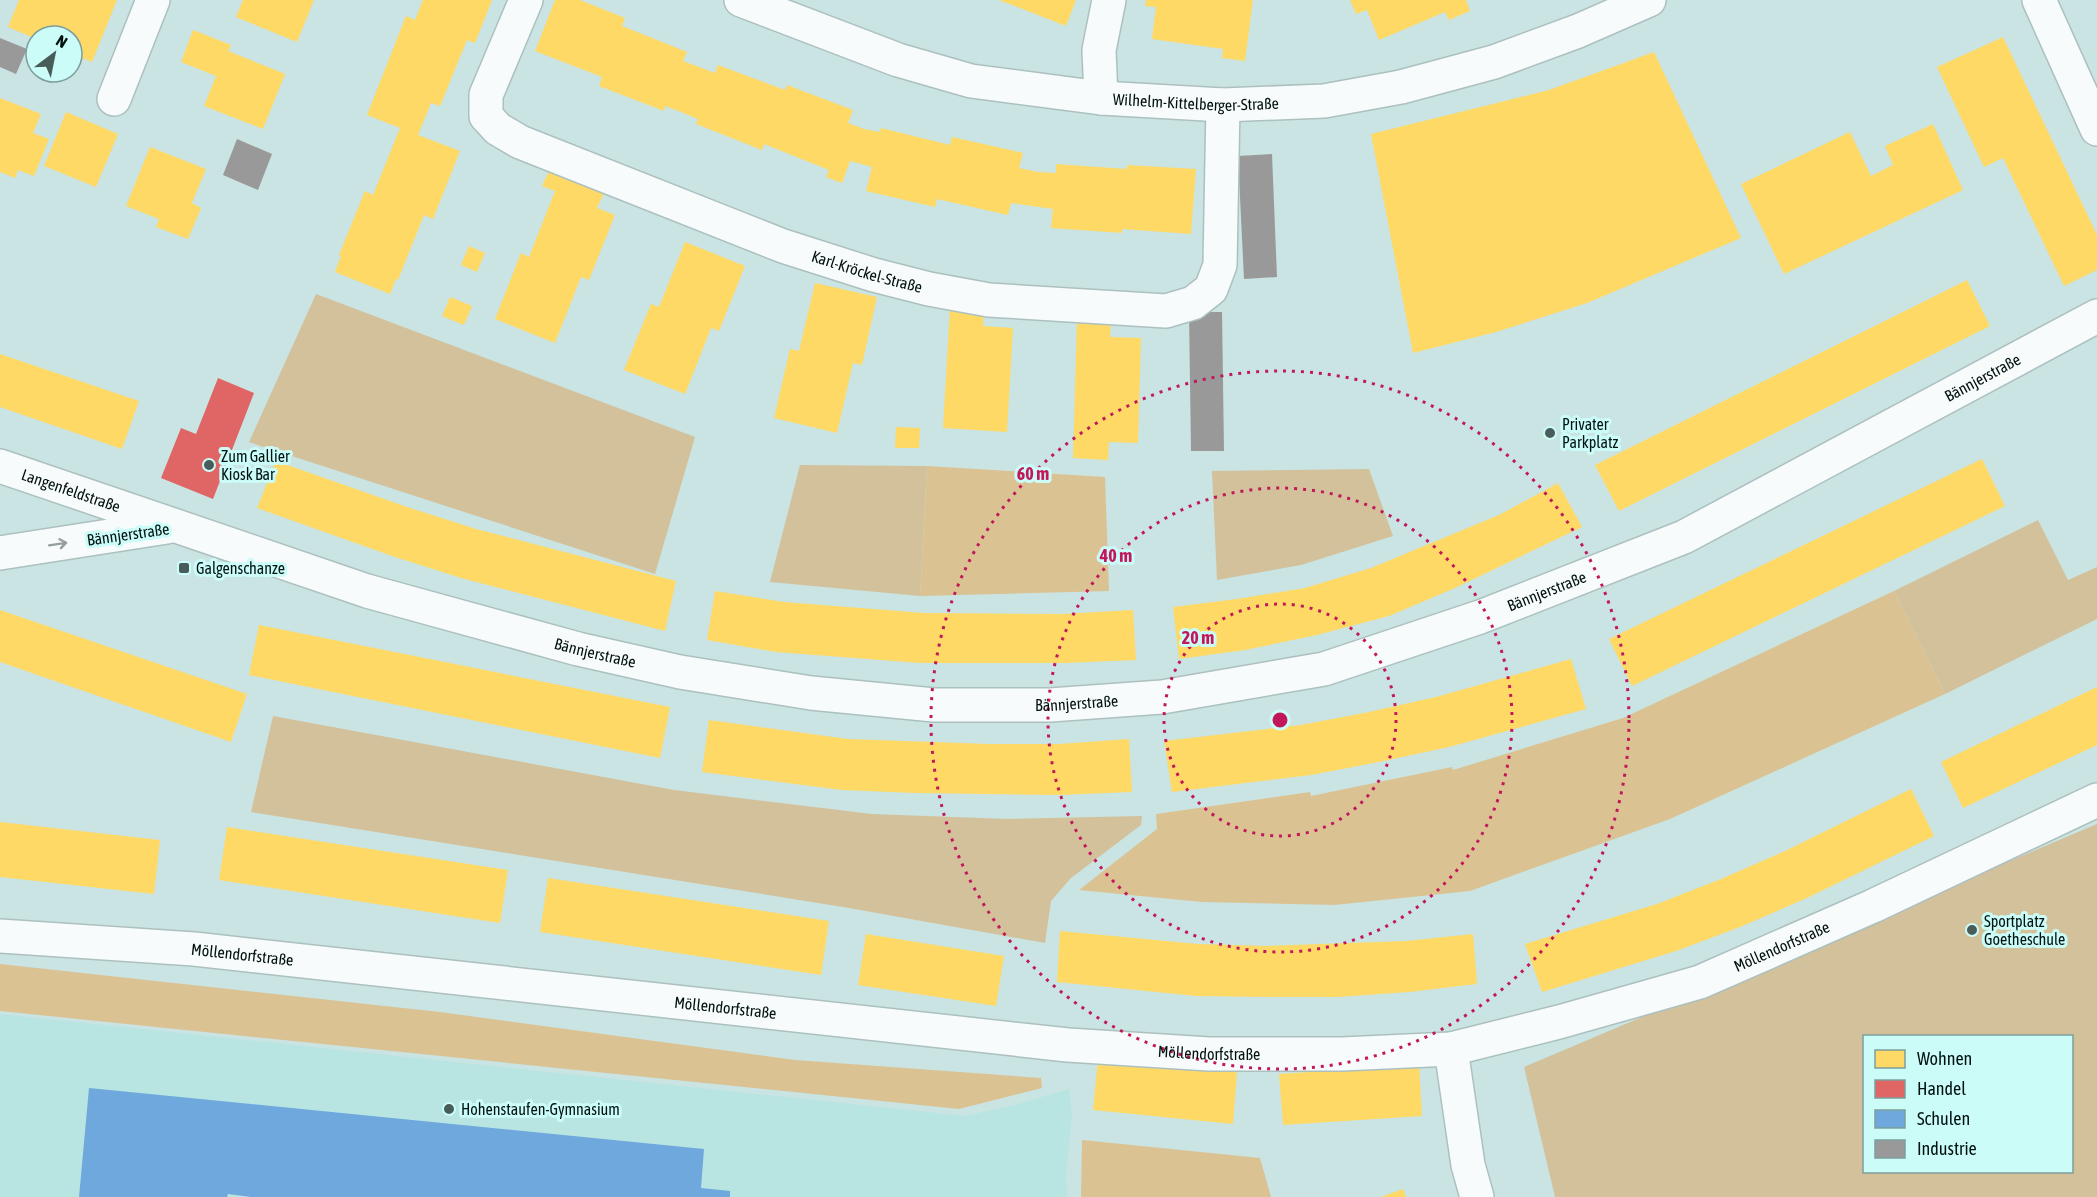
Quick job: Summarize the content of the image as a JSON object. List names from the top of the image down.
{
  "streets": {
    "street": [
      "Wilhelm-Kittelberger-Straße",
      "Karl-Kröckel-Straße",
      "Bännjerstraße",
      "Langenfeldstraße",
      "Möllendorfstraße"
    ]
  },
  "crossings": [
    ["Wilhelm-Kittelberger-Straße", "Karl-Kröckel-Straße"],
    ["Bännjerstraße", "Langenfeldstraße"]
  ],
  "places": {
    "other": [
      "Privater Parkplatz",
      "Zum Gallier Kiosk Bar",
      "Sportplatz Goetheschule",
      "Hohenstaufen-Gymnasium"
    ],
    "transit": ["Galgenschanze"]
  },
  "legend": [
    "Wohnen",
    "Handel",
    "Schulen",
    "Industrie"
  ],
  "north": "top right",
  "rings": ["60 m", "40 m", "20 m"]
}
